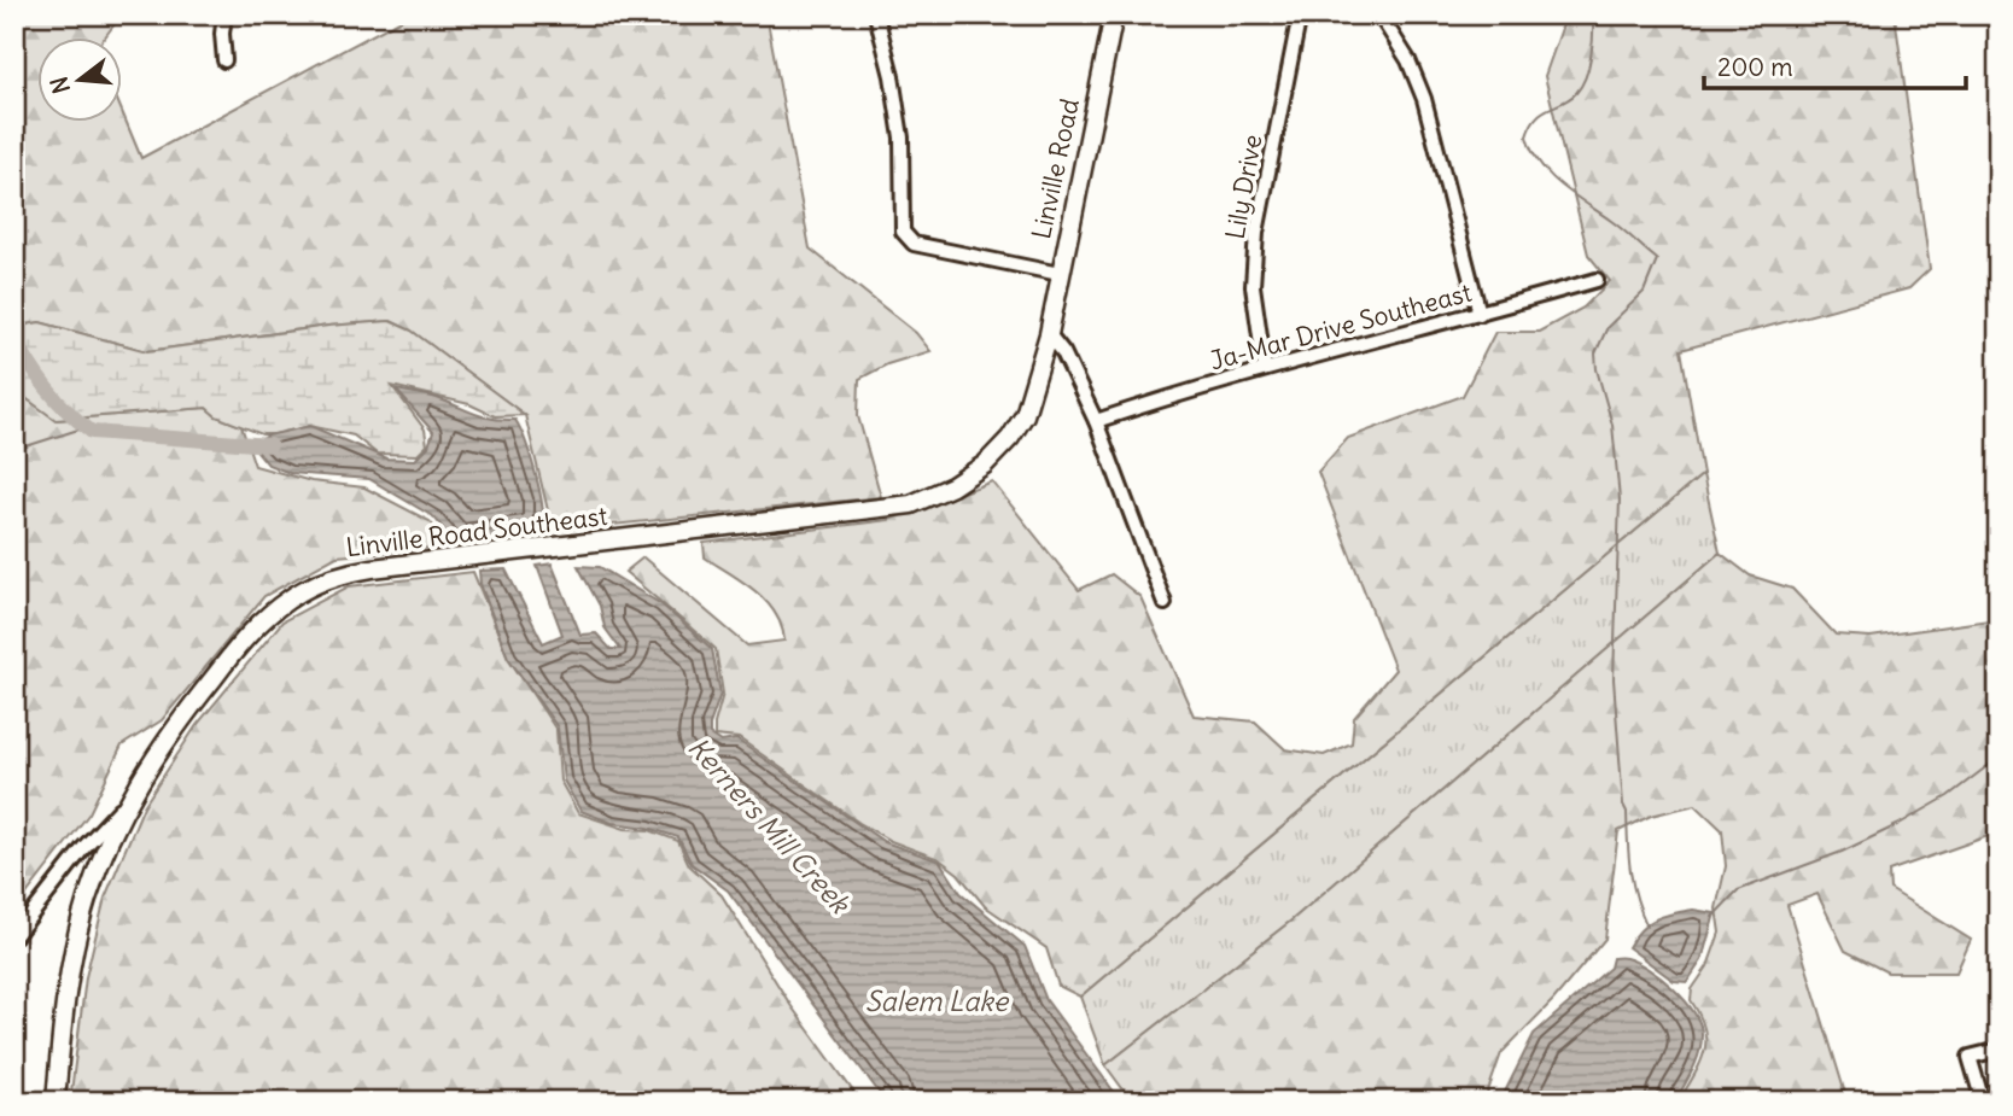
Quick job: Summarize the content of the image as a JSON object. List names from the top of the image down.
{
  "streets": {
    "main road": ["Linville Road", "Linville Road Southeast"],
    "street": ["Lily Drive", "Ja-Mar Drive Southeast"]
  },
  "crossings": [
    ["Linville Road", "Linville Road Southeast"],
    ["Lily Drive", "Ja-Mar Drive Southeast"]
  ],
  "water": ["Kerners Mill Creek", "Salem Lake"],
  "scale_bar": "200 m",
  "north": "left"
}
